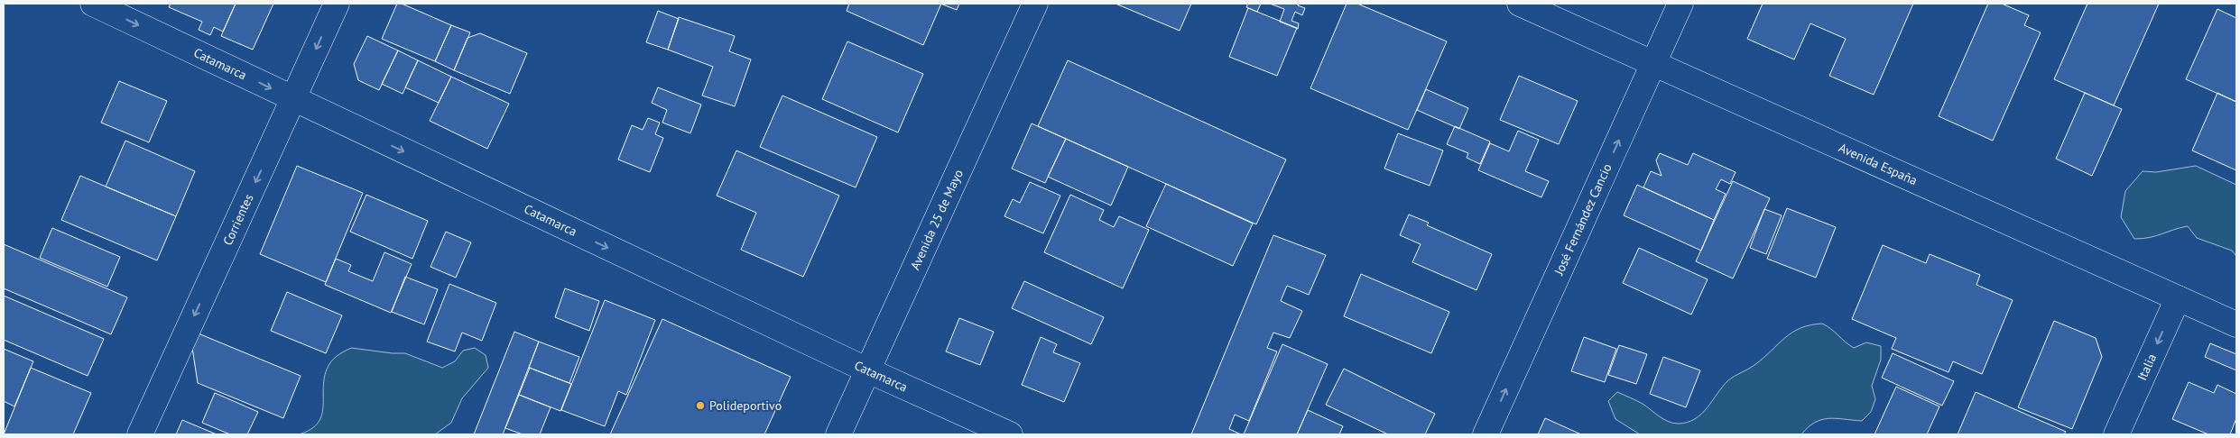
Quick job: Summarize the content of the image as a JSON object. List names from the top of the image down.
{
  "streets": {
    "street": [
      "Catamarca",
      "Avenida España",
      "Corrientes",
      "Avenida 25 de Mayo",
      "José Fernández Cancio",
      "Italia"
    ]
  },
  "crossings": [
    ["Catamarca", "Corrientes"],
    ["Catamarca", "Avenida 25 de Mayo"],
    ["Avenida España", "José Fernández Cancio"],
    ["Avenida España", "Italia"]
  ],
  "one_way": [
    "Catamarca",
    "Corrientes",
    "José Fernández Cancio",
    "Italia"
  ],
  "places": ["Polideportivo"]
}
